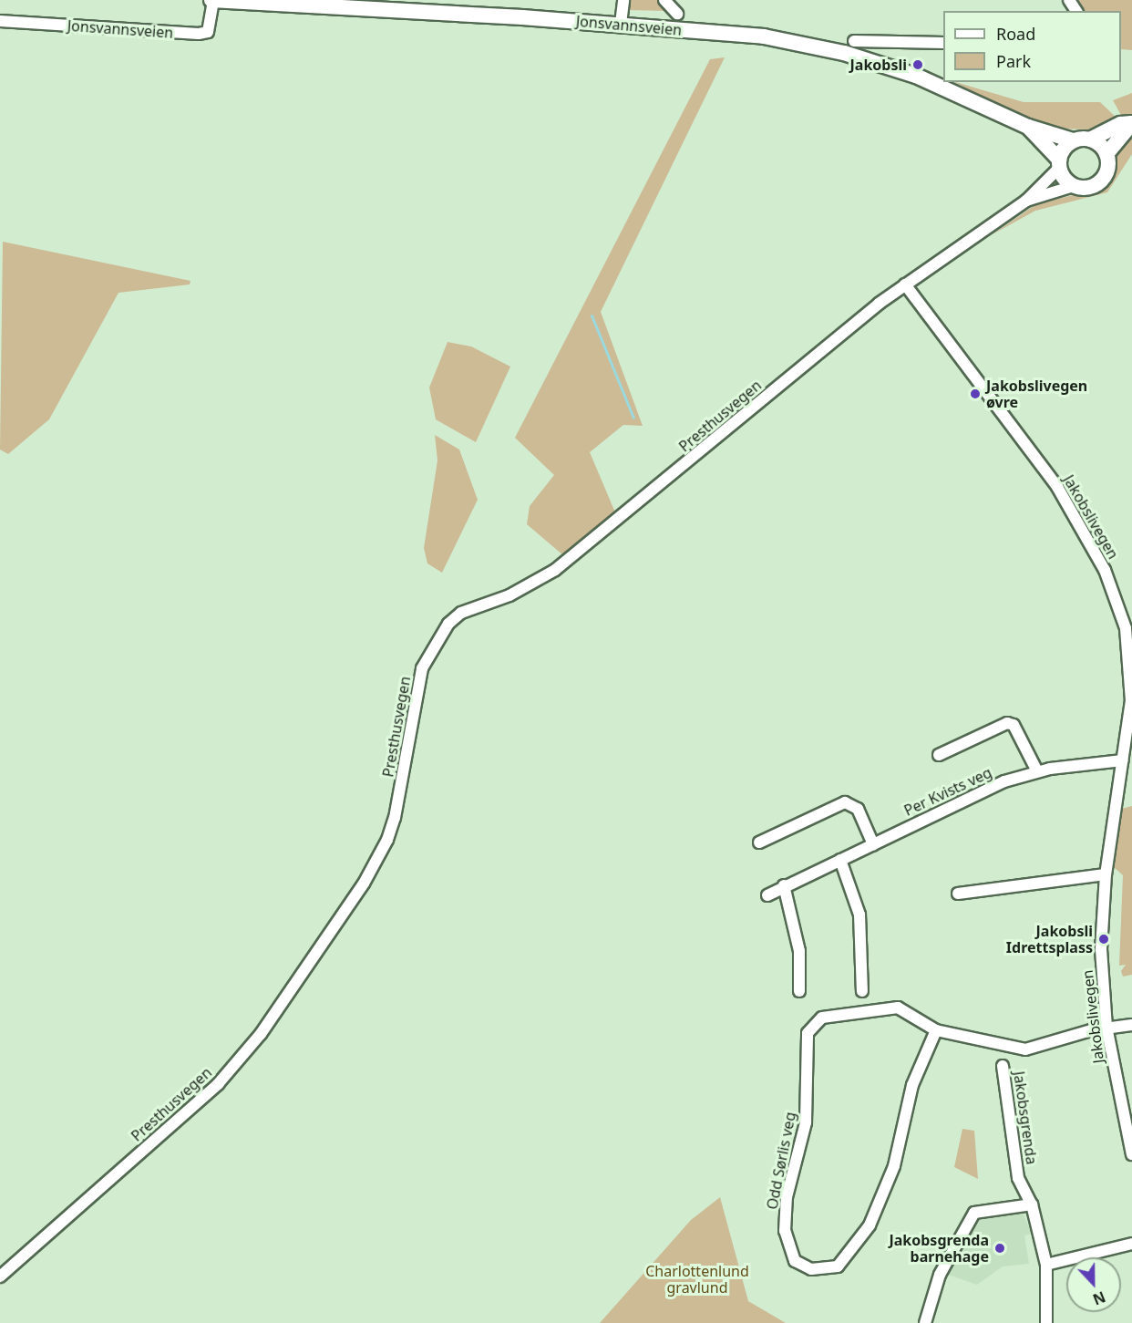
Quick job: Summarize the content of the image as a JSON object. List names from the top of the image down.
{
  "streets": {
    "main road": ["Jonsvannsveien"],
    "street": [
      "Presthusvegen",
      "Jakobslivegen",
      "Per Kvists veg",
      "Jakobsgrenda",
      "Odd Sørlis veg"
    ]
  },
  "crossings": [
    ["Jonsvannsveien", "Presthusvegen"],
    ["Presthusvegen", "Jakobslivegen"],
    ["Jakobslivegen", "Per Kvists veg"],
    ["Jakobslivegen", "Odd Sørlis veg"]
  ],
  "parks": ["Charlottenlund gravlund"],
  "places": [
    "Jakobsli",
    "Jakobslivegen øvre",
    "Jakobsli Idrettsplass",
    "Jakobsgrenda barnehage"
  ],
  "legend": ["Road", "Park"],
  "north": "bottom"
}
